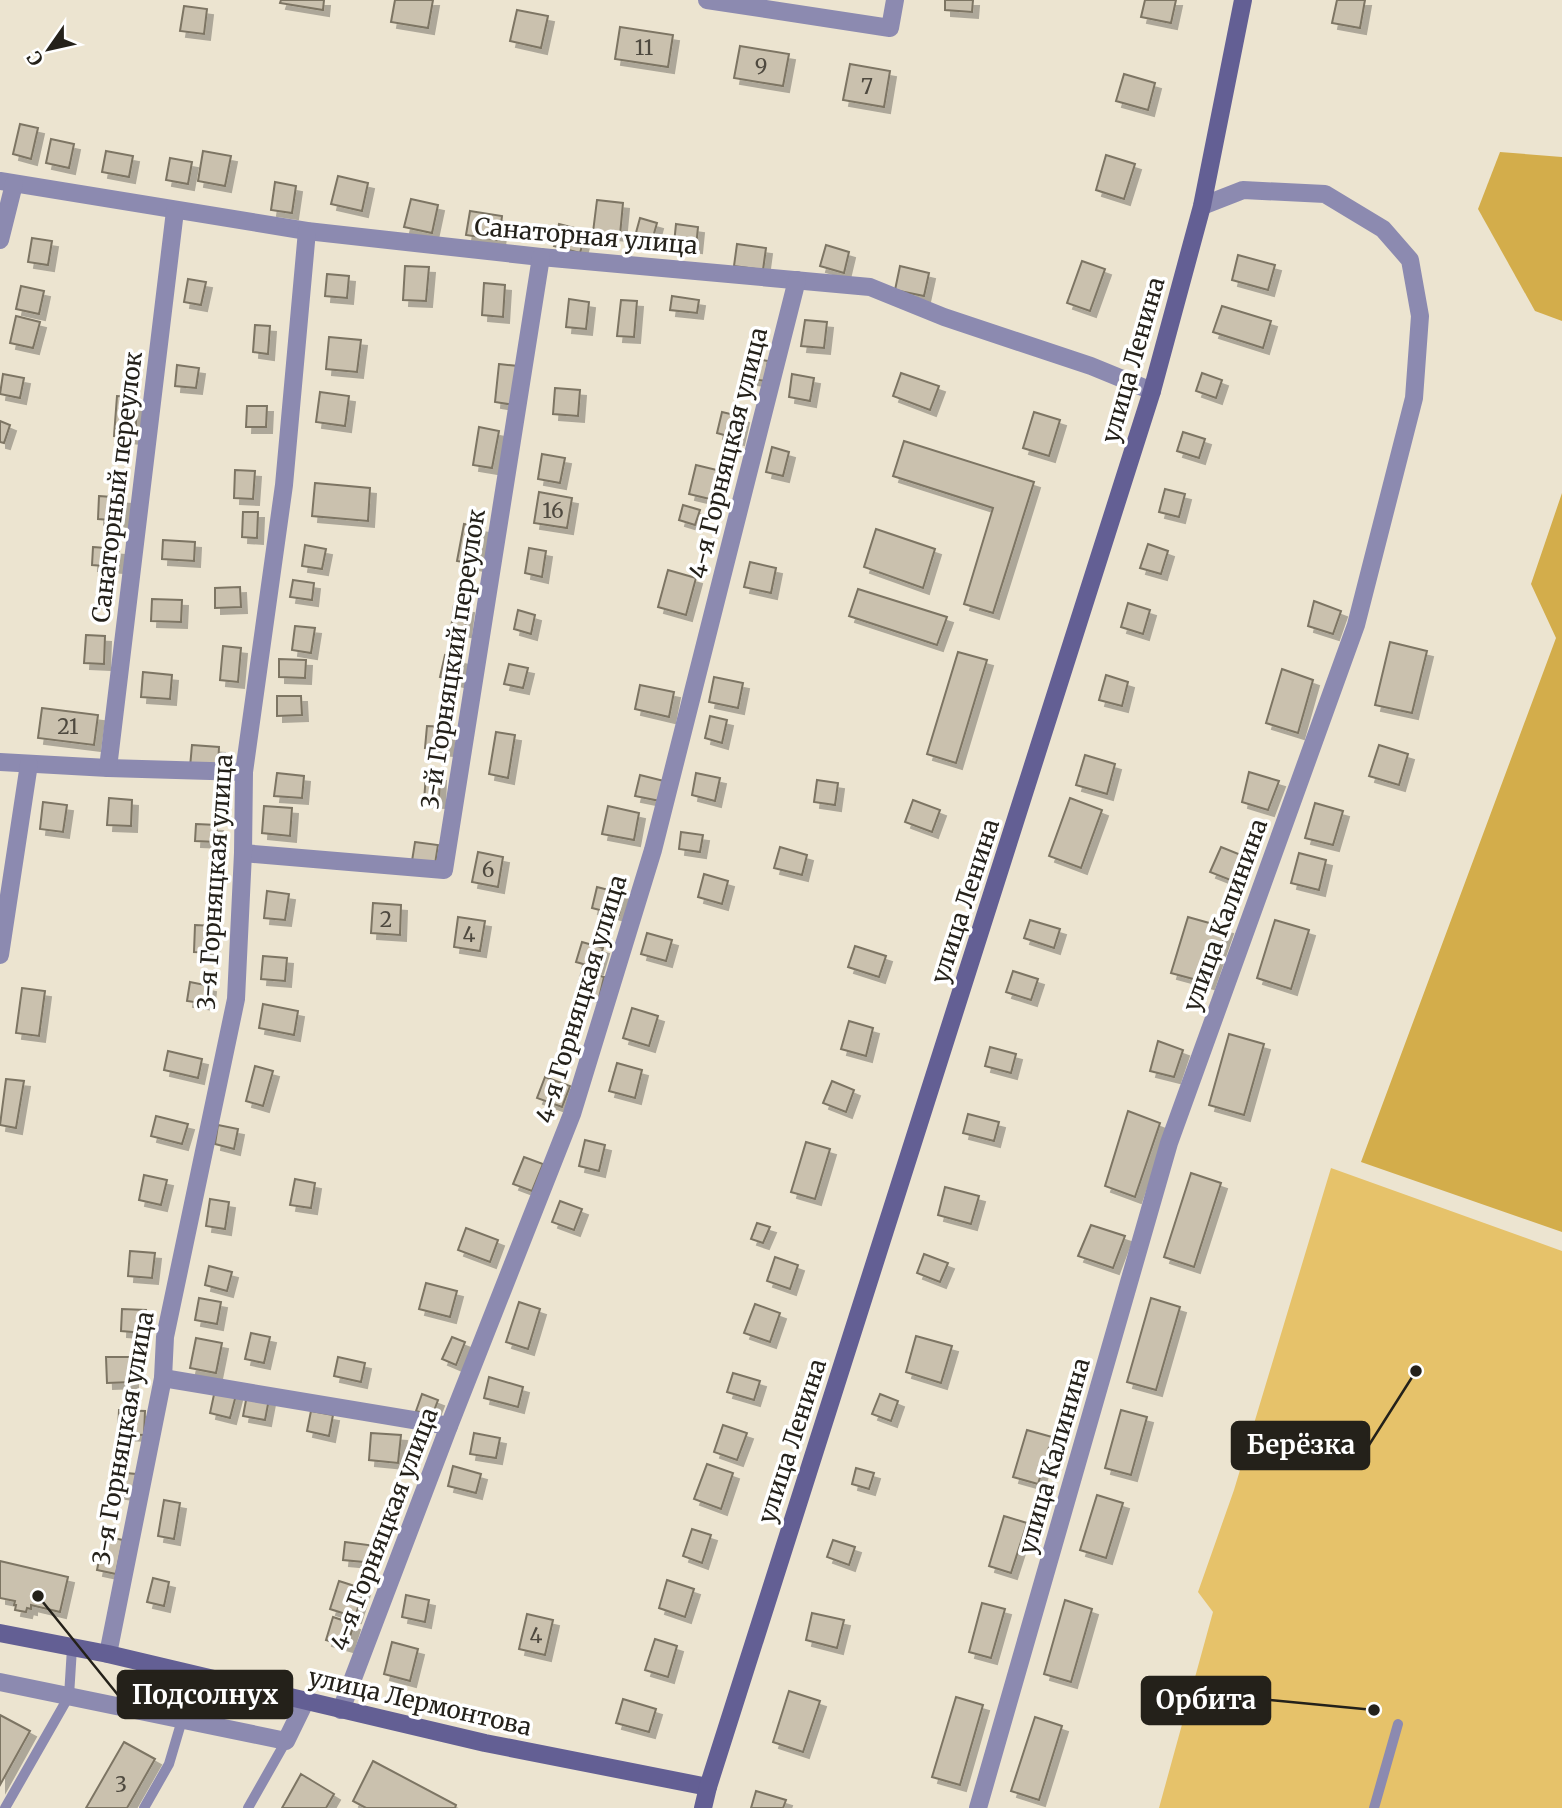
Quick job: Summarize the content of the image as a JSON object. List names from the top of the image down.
{
  "streets": {
    "main road": ["улица Ленина", "улица Лермонтова"],
    "street": [
      "Санаторная улица",
      "4-я Горняцкая улица",
      "Санаторный переулок",
      "3-й Горняцкий переулок",
      "3-я Горняцкая улица",
      "улица Калинина"
    ]
  },
  "crossings": [
    ["Санаторная улица", "улица Ленина"],
    ["Санаторная улица", "4-я Горняцкая улица"],
    ["Санаторная улица", "Санаторный переулок"],
    ["Санаторная улица", "3-й Горняцкий переулок"],
    ["Санаторная улица", "3-я Горняцкая улица"],
    ["улица Ленина", "улица Калинина"],
    ["улица Ленина", "улица Лермонтова"],
    ["4-я Горняцкая улица", "улица Лермонтова"],
    ["3-й Горняцкий переулок", "3-я Горняцкая улица"],
    ["3-я Горняцкая улица", "улица Лермонтова"]
  ],
  "places": ["Берёзка", "Подсолнух", "Орбита"],
  "house_numbers": [
    "11",
    "9",
    "7",
    "16",
    "21",
    "6",
    "2",
    "4",
    "4",
    "3"
  ],
  "north": "bottom left"
}
